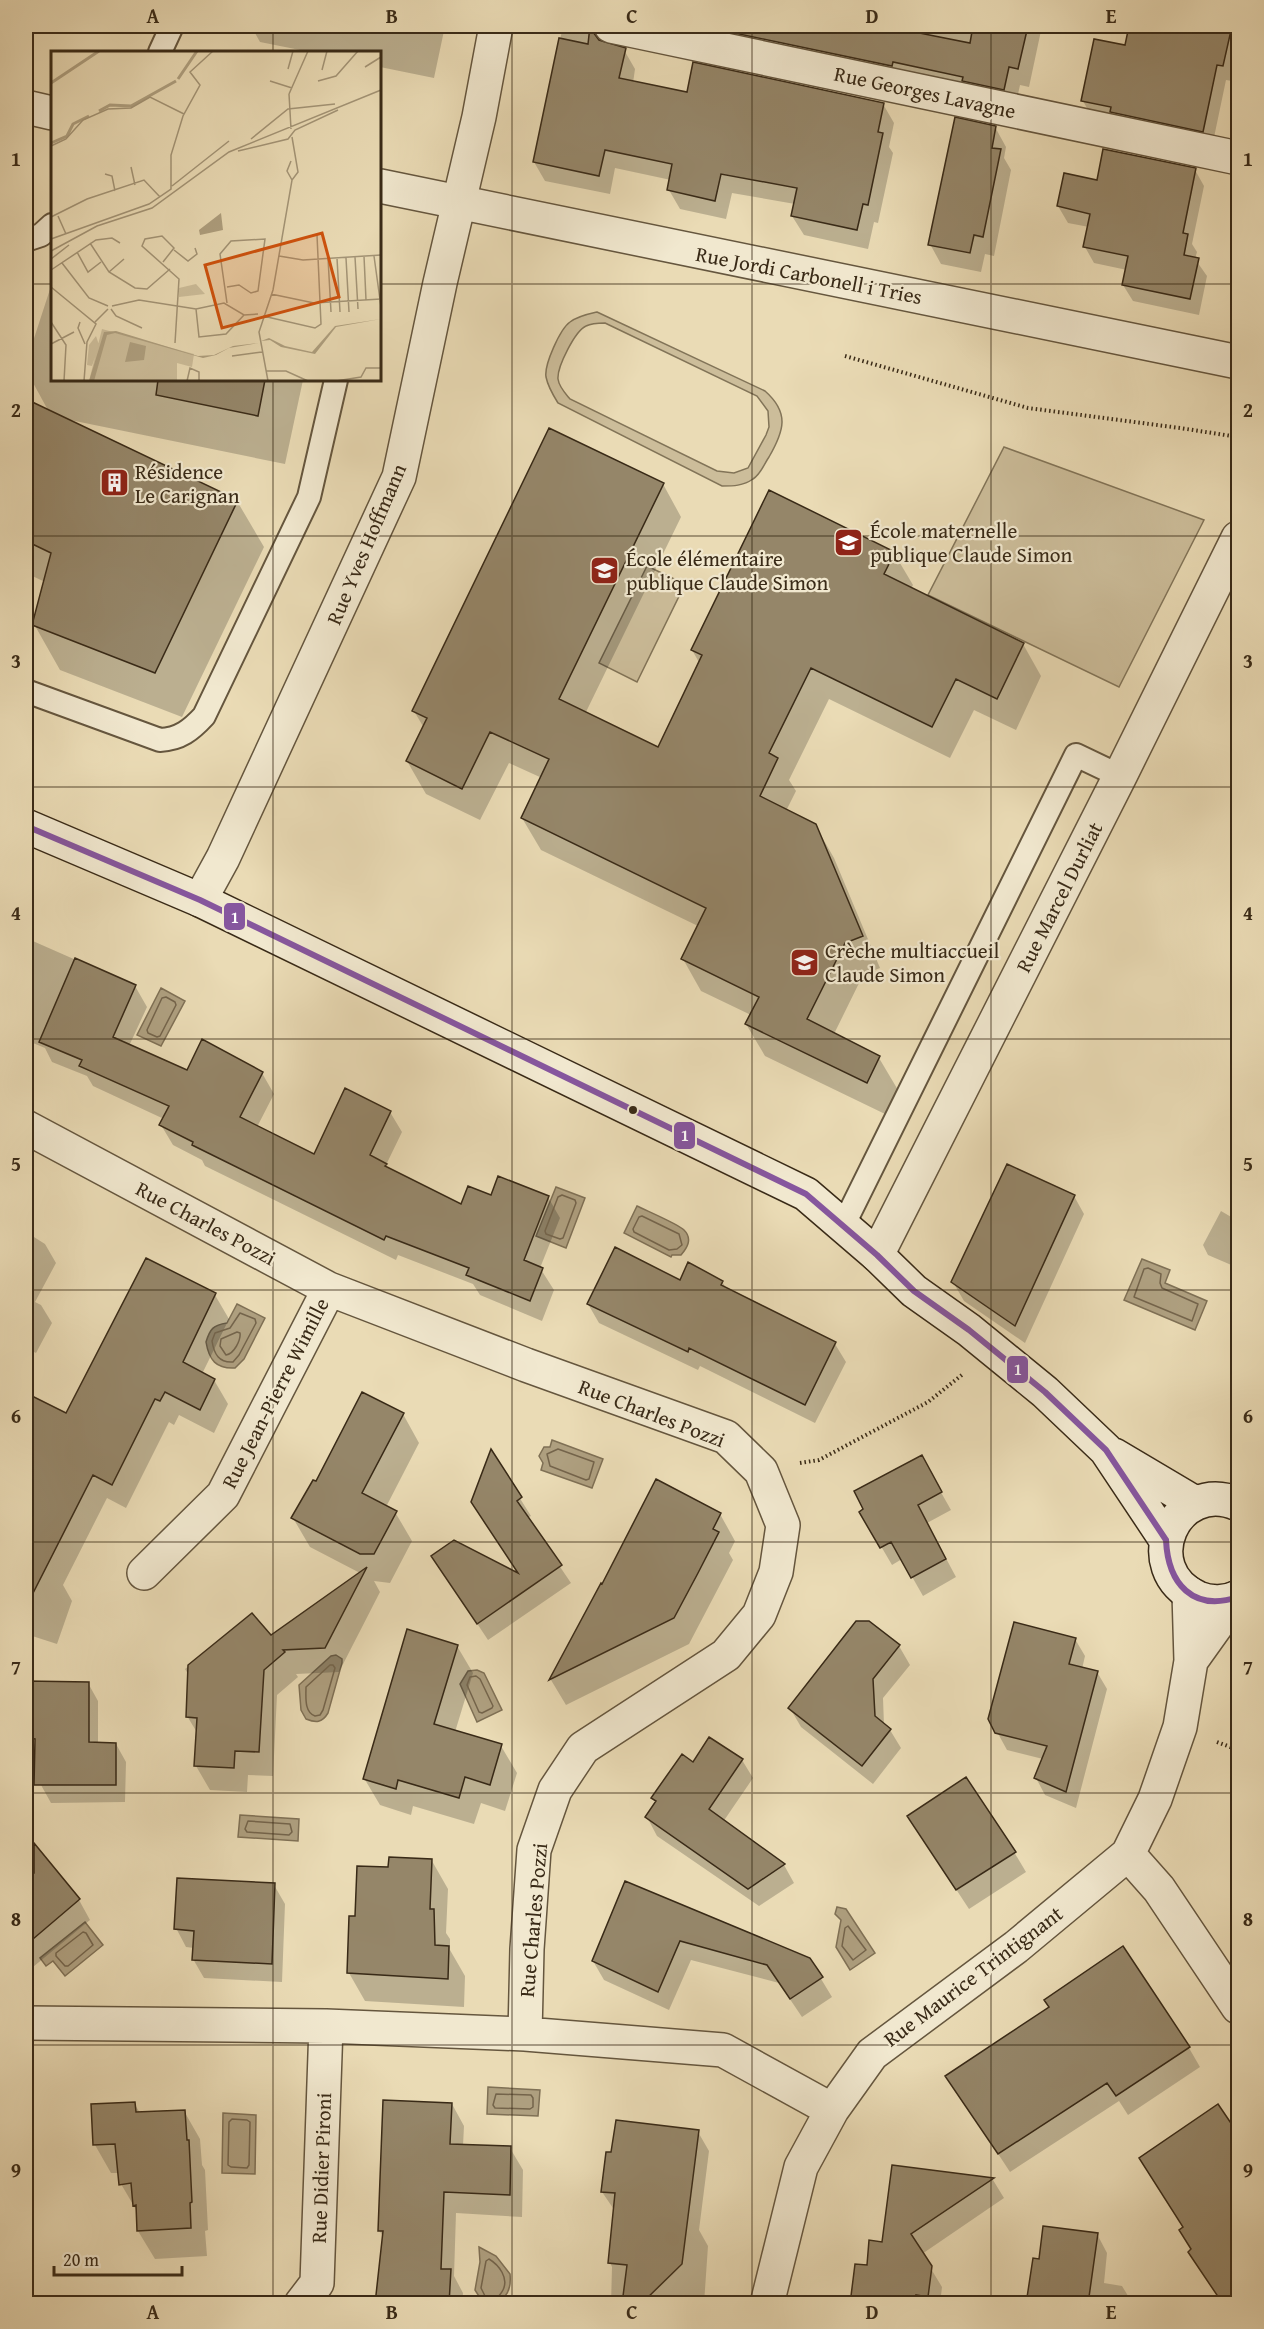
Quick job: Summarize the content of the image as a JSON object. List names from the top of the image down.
{
  "streets": {
    "street": [
      "Rue Georges Lavagne",
      "Rue Jordi Carbonell i Tries",
      "Rue Yves Hoffmann",
      "Rue Marcel Durliat",
      "Rue Charles Pozzi",
      "Rue Jean-Pierre Wimille",
      "Rue Maurice Trintignant",
      "Rue Didier Pironi"
    ]
  },
  "crossings": [
    ["Rue Jordi Carbonell i Tries", "Rue Yves Hoffmann"],
    ["Rue Charles Pozzi", "Rue Jean-Pierre Wimille"]
  ],
  "places": {
    "building": ["Résidence Le Carignan"],
    "school or university": ["École maternelle publique Claude Simon", "École élémentaire publique Claude Simon", "Crèche multiaccueil Claude Simon"]
  },
  "lines": ["transit line 1"],
  "scale_bar": "20 m",
  "grid": {
    "columns": [
      "A",
      "B",
      "C",
      "D",
      "E"
    ],
    "rows": [
      "1",
      "2",
      "3",
      "4",
      "5",
      "6",
      "7",
      "8",
      "9"
    ]
  }
}
